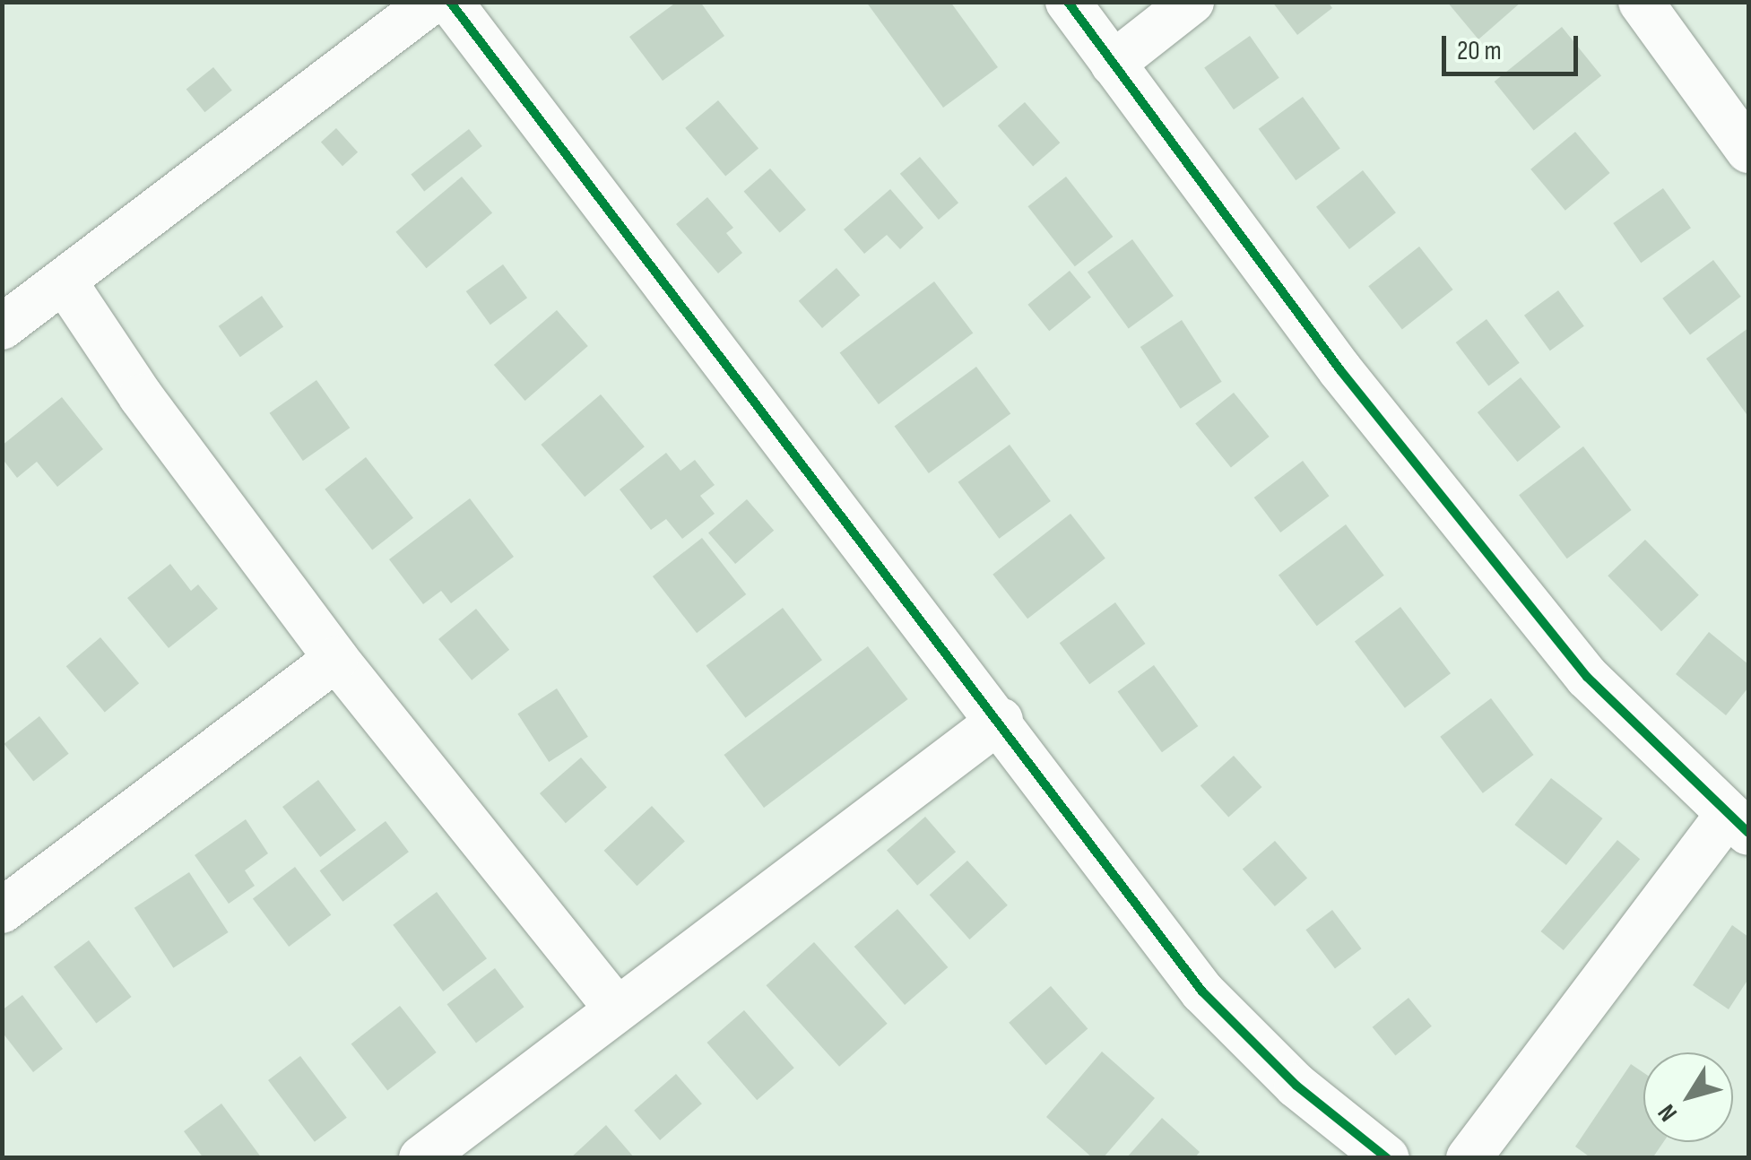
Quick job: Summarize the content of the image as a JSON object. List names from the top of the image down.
{
  "scale_bar": "20 m",
  "north": "bottom left"
}
